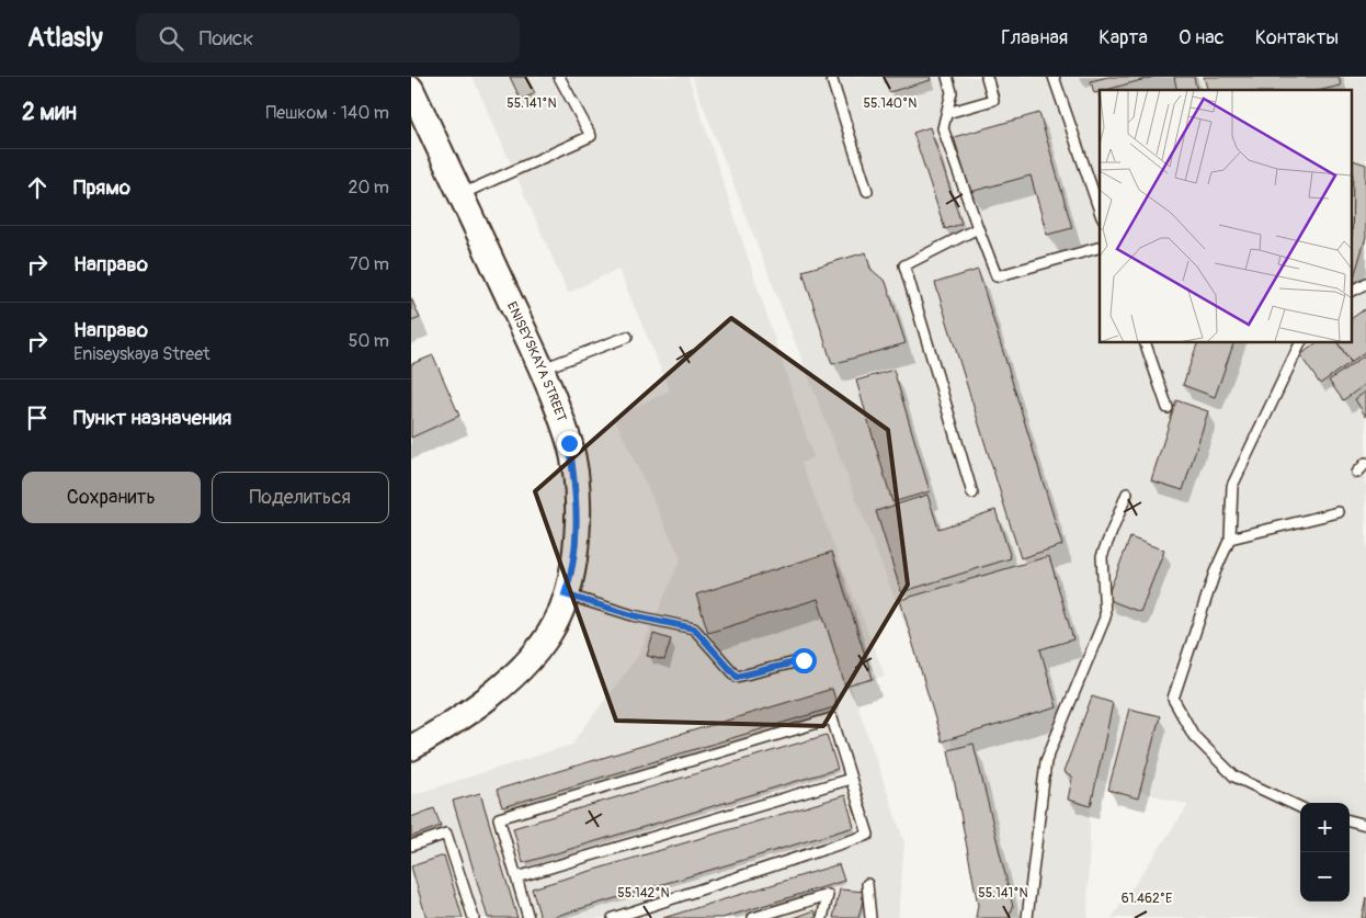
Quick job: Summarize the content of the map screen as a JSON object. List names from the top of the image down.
{
  "streets": {
    "street": ["ENISEYSKAYA STREET"]
  },
  "page": {
    "header": "Atlasly",
    "search": "Поиск",
    "nav": [
      "Главная",
      "Карта",
      "О нас",
      "Контакты"
    ],
    "heading": ["2 мин", "Пешком · 140 m"],
    "list": [
      ["Прямо", "20 m"],
      ["Направо", "70 m"],
      ["Направо", "Eniseyskaya Street", "50 m"],
      "Пункт назначения"
    ],
    "buttons": ["Сохранить", "Поделиться"],
    "map_buttons": ["+", "−"]
  },
  "coordinates": [
    "55.141°N",
    "55.140°N",
    "55.142°N",
    "61.462°E"
  ]
}
